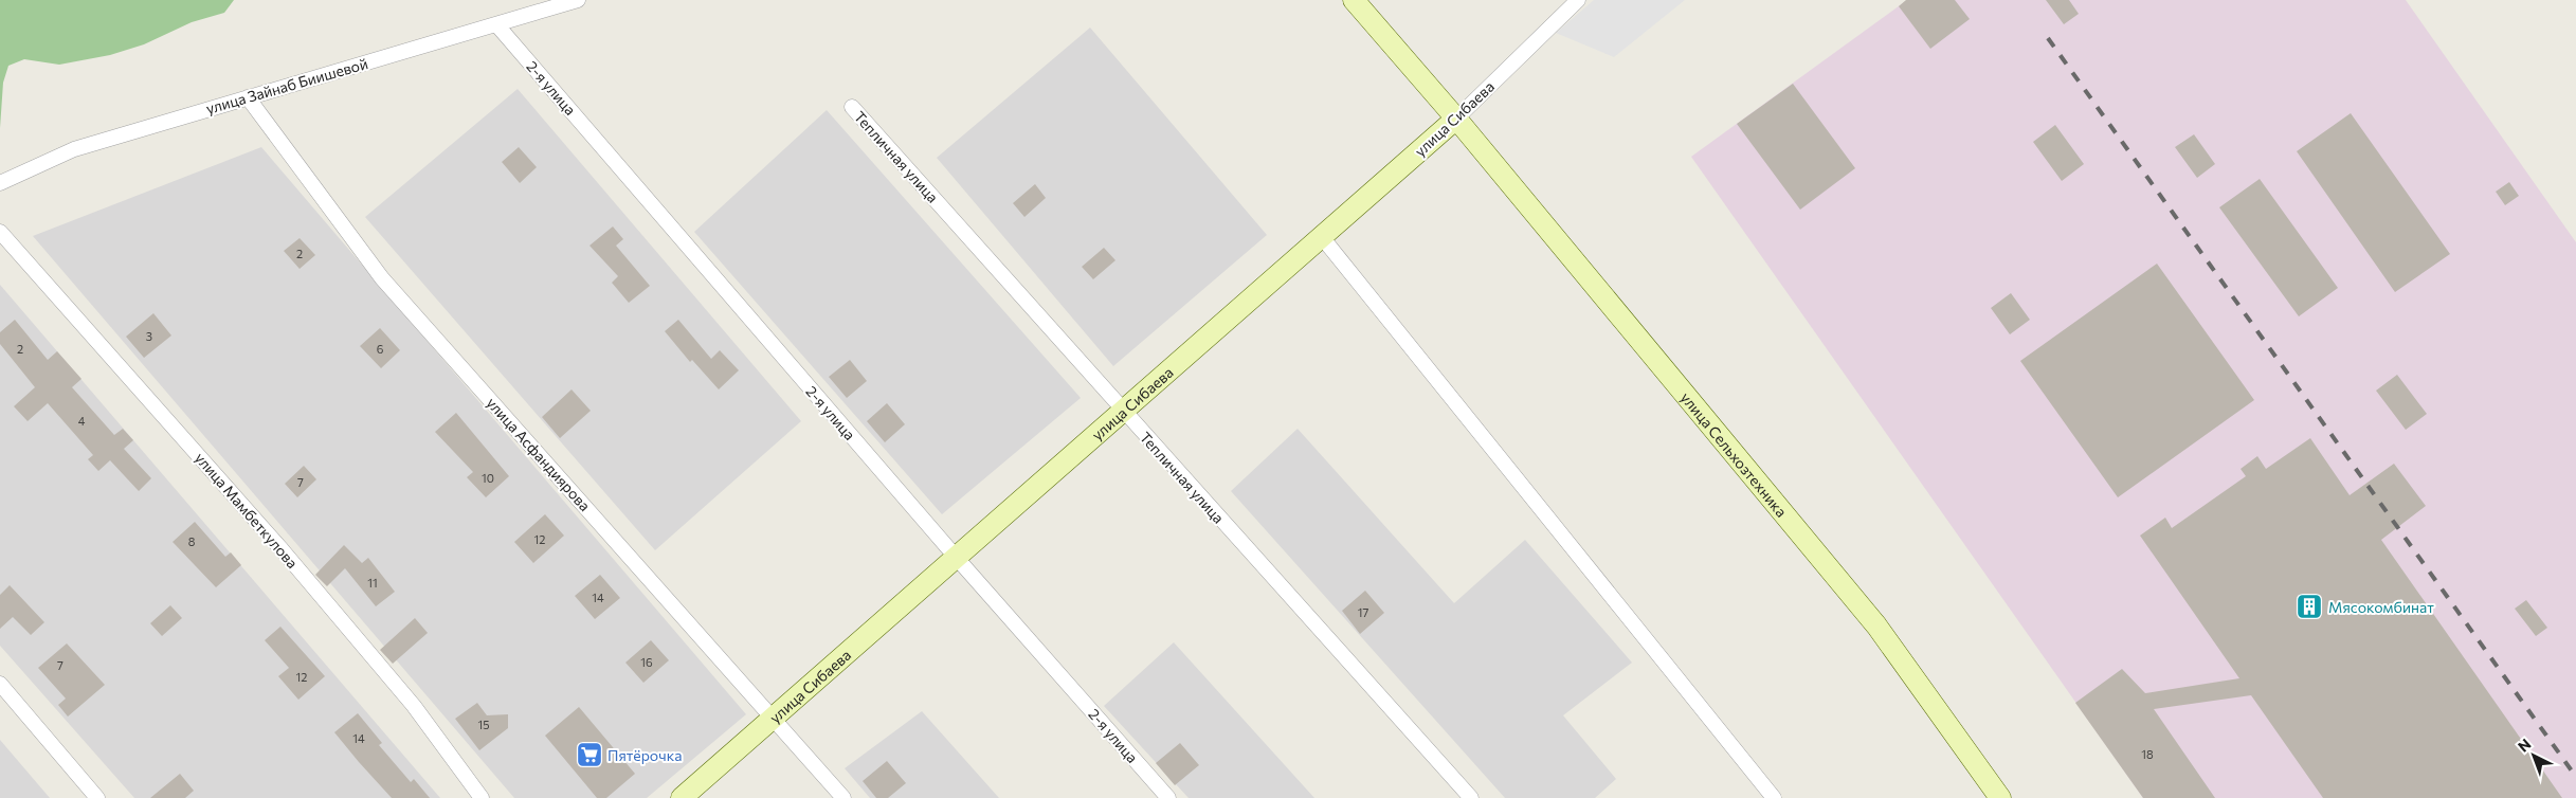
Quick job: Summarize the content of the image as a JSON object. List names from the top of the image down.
{
  "streets": {
    "main road": ["улица Сибаева", "улица Сельхозтехника"],
    "street": [
      "улица Зайнаб Биишевой",
      "2-я улица",
      "Тепличная улица",
      "улица Асфандиярова",
      "улица Мамбеткулова"
    ]
  },
  "crossings": [
    ["улица Зайнаб Биишевой", "2-я улица"],
    ["улица Зайнаб Биишевой", "улица Асфандиярова"],
    ["2-я улица", "улица Сибаева"],
    ["улица Сибаева", "Тепличная улица"],
    ["улица Сибаева", "улица Асфандиярова"],
    ["улица Сибаева", "улица Сельхозтехника"]
  ],
  "places": {
    "building": ["Мясокомбинат"],
    "supermarket": ["Пятёрочка"]
  },
  "house_numbers": [
    "2",
    "3",
    "2",
    "6",
    "4",
    "10",
    "7",
    "12",
    "8",
    "11",
    "14",
    "17",
    "16",
    "7",
    "12",
    "15",
    "14",
    "18"
  ],
  "north": "top left"
}
